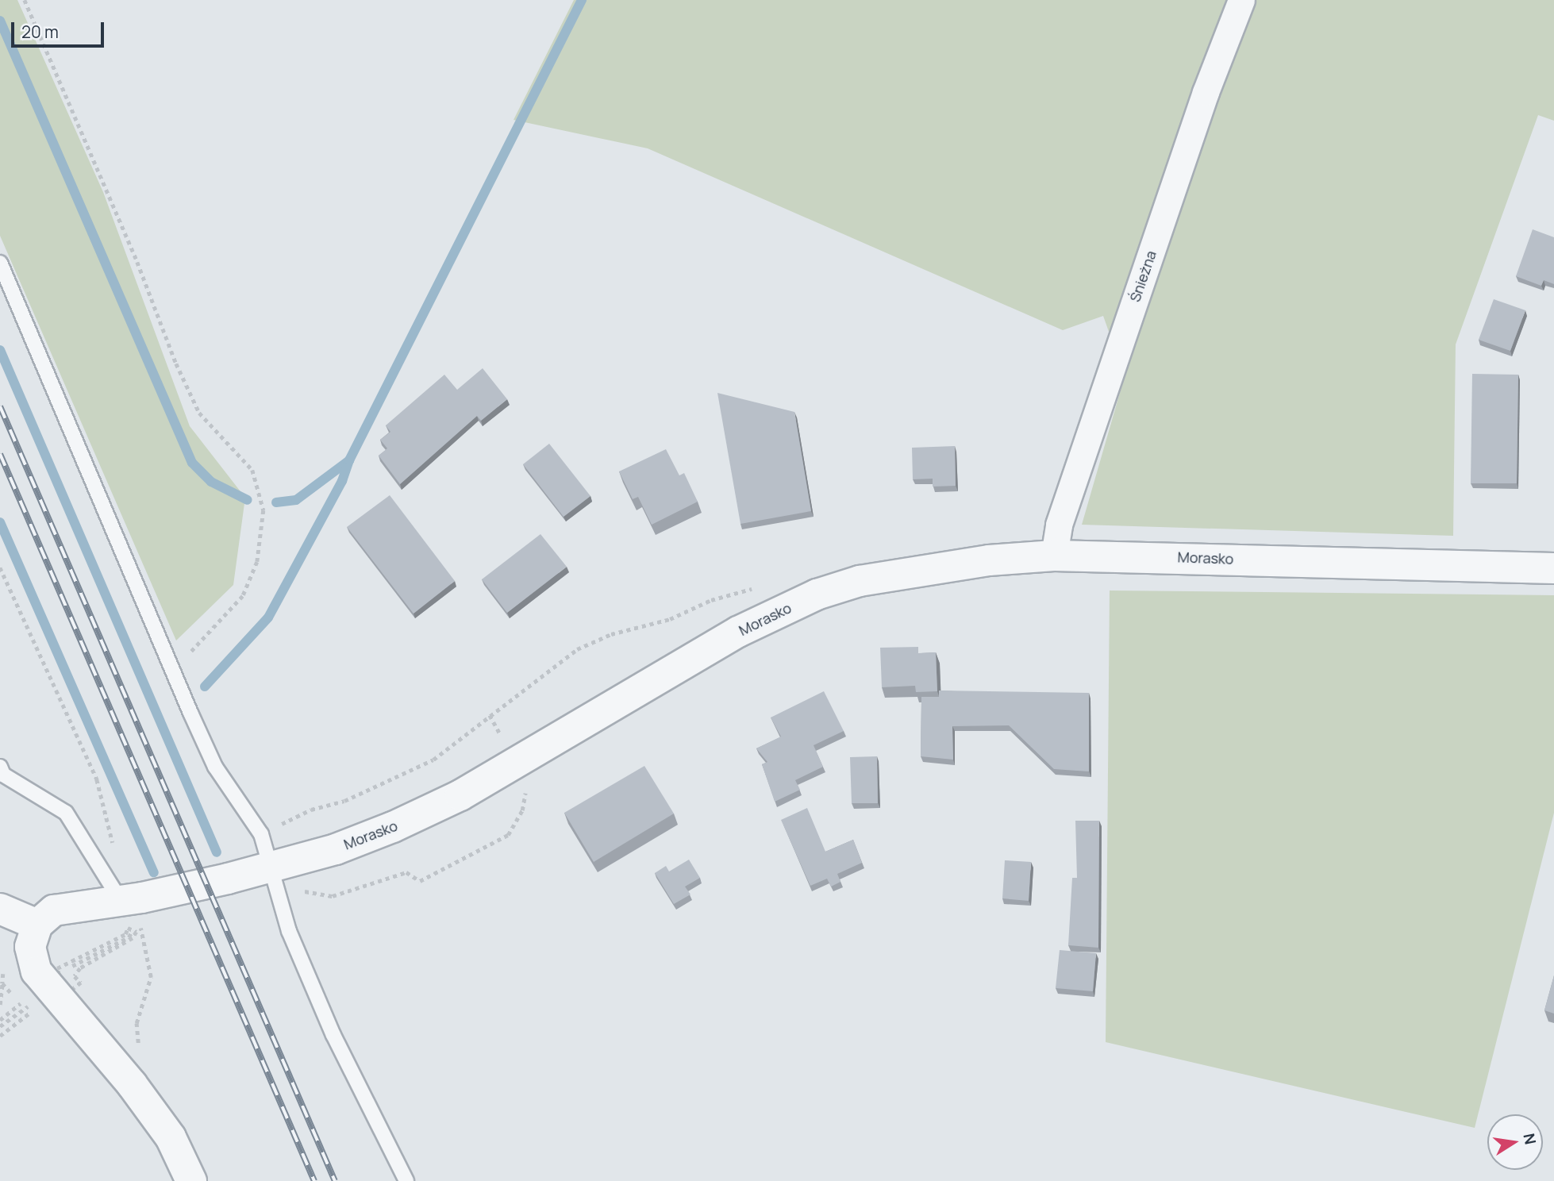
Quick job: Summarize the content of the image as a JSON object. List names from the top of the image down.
{
  "streets": {
    "street": ["Śnieżna", "Morasko"]
  },
  "crossings": [
    ["Śnieżna", "Morasko"]
  ],
  "scale_bar": "20 m",
  "north": "right"
}
